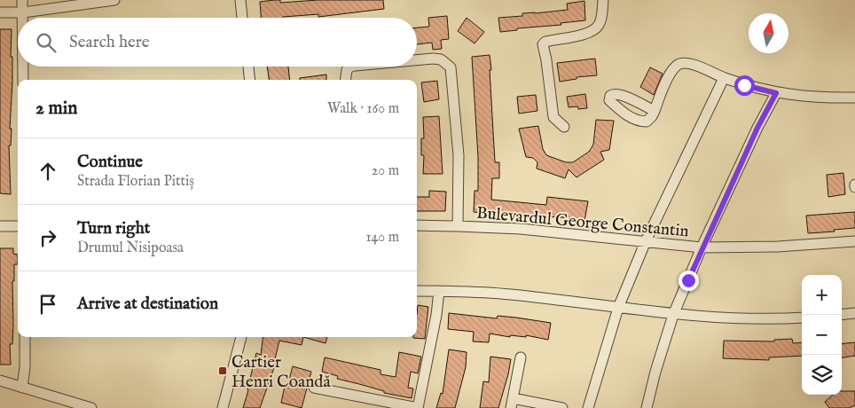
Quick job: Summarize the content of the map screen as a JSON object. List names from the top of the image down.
{
  "streets": {
    "street": ["Bulevardul George Constantin"]
  },
  "places": {
    "transit": ["Cartier Henri Coandă"]
  },
  "north": "top",
  "page": {
    "search": "Search here",
    "heading": ["2 min", "Walk · 160 m"],
    "list": [
      ["Continue", "Strada Florian Pittiș", "20 m"],
      ["Turn right", "Drumul Nisipoasa", "140 m"],
      "Arrive at destination"
    ],
    "map_buttons": ["+", "−"]
  }
}
